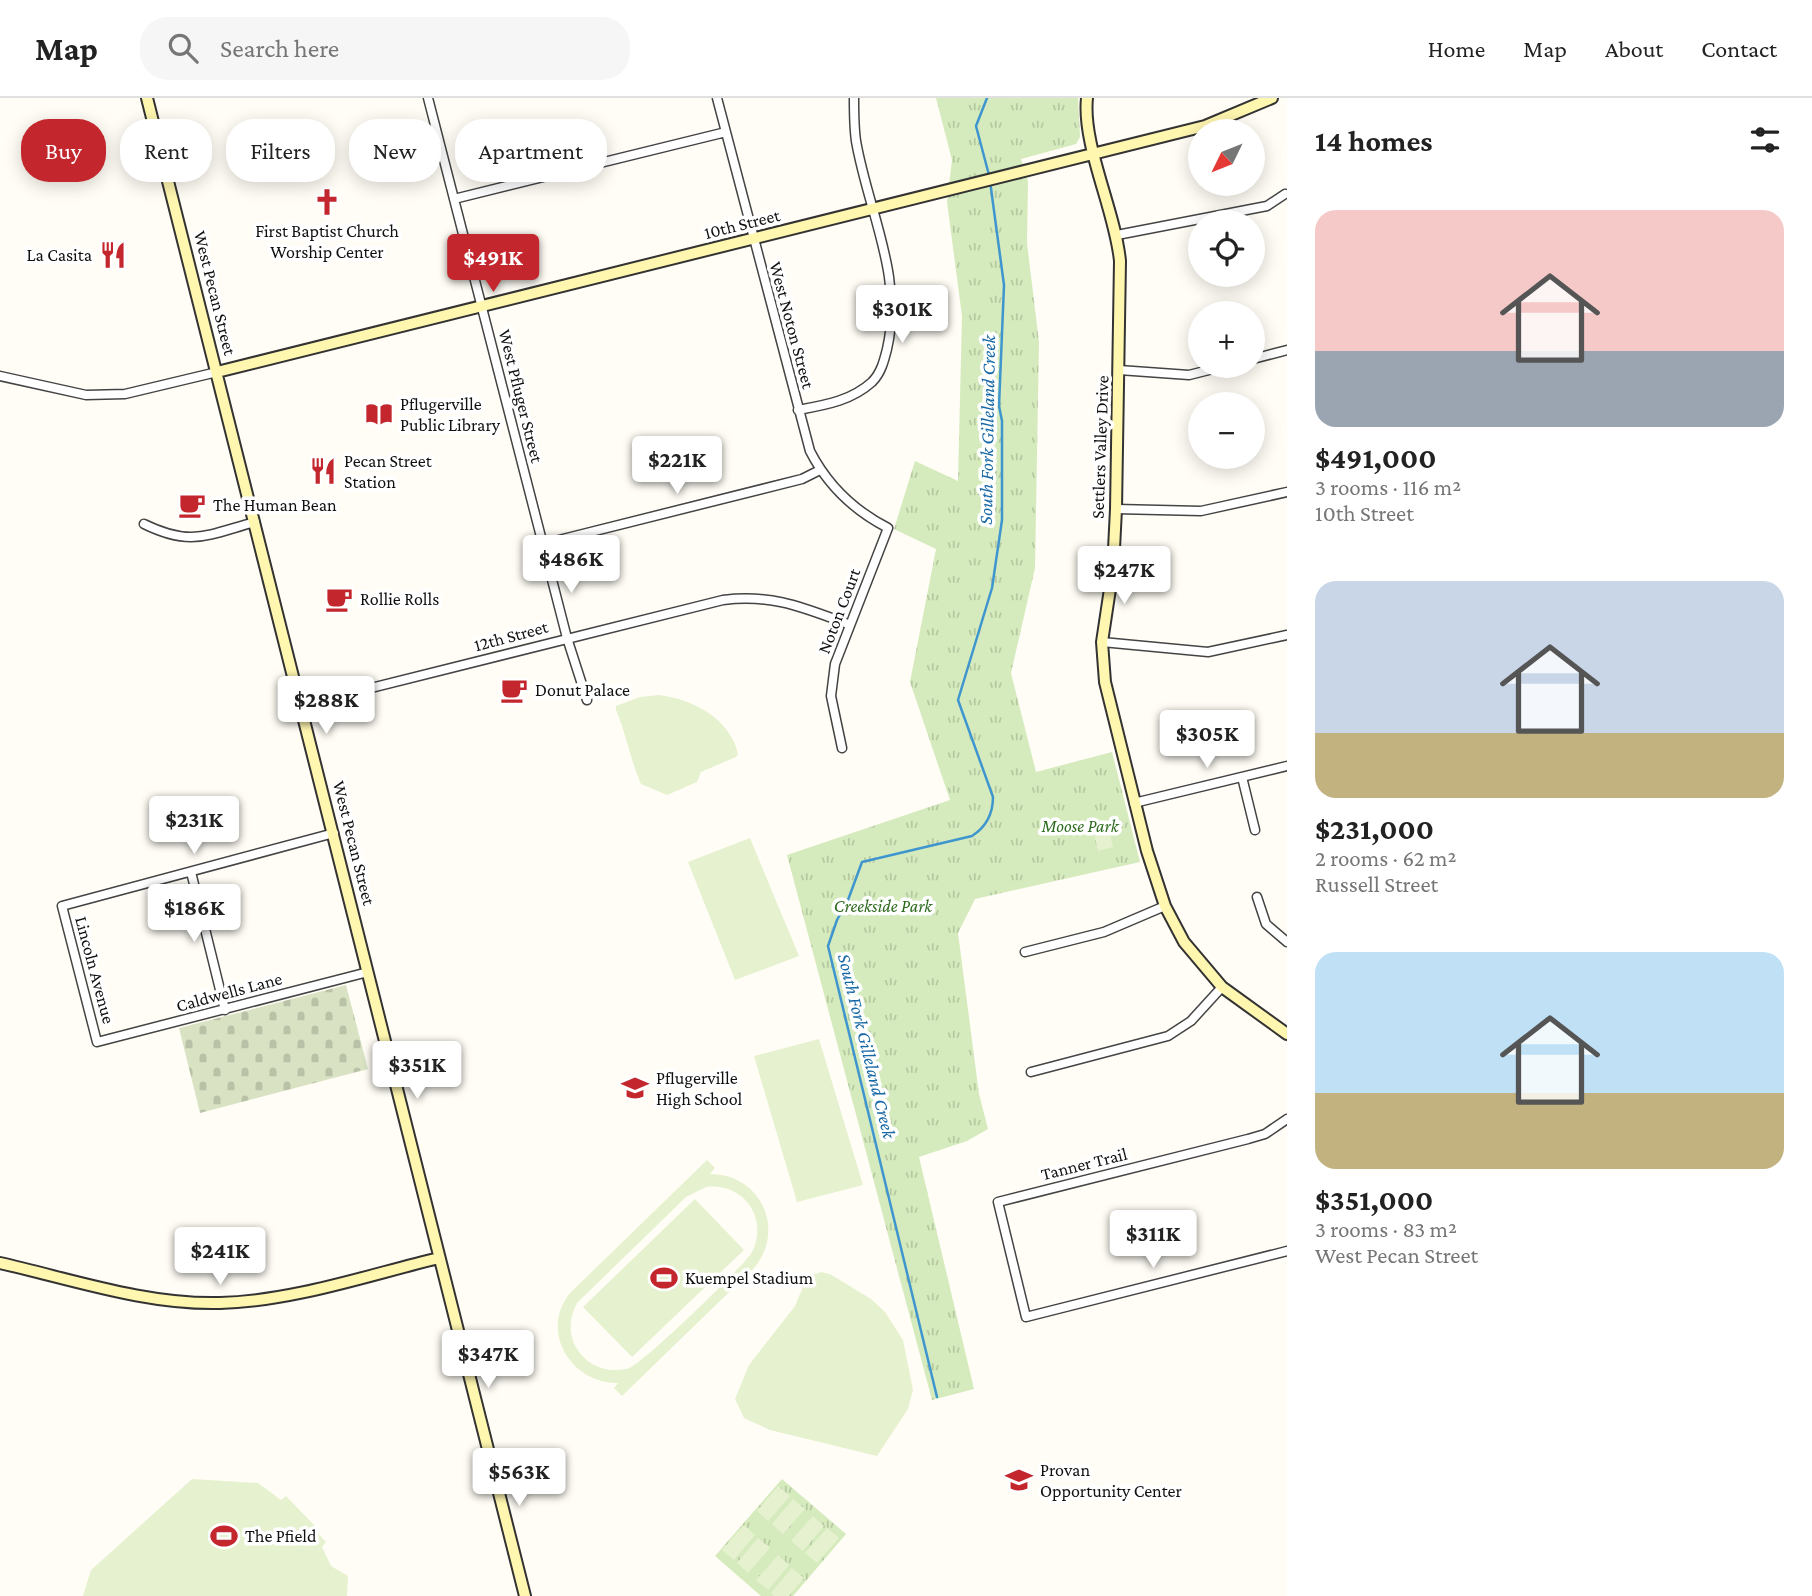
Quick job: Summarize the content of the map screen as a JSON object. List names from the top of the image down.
{
  "streets": {
    "street": [
      "10th Street",
      "West Pecan Street",
      "West Noton Street",
      "West Pfluger Street",
      "Settlers Valley Drive",
      "Noton Court",
      "12th Street",
      "Lincoln Avenue",
      "Caldwells Lane",
      "Tanner Trail"
    ]
  },
  "crossings": [
    ["10th Street", "West Pecan Street"],
    ["10th Street", "West Noton Street"],
    ["10th Street", "West Pfluger Street"],
    ["10th Street", "Settlers Valley Drive"],
    ["West Pecan Street", "12th Street"],
    ["West Pecan Street", "Caldwells Lane"],
    ["West Noton Street", "Noton Court"],
    ["West Pfluger Street", "12th Street"],
    ["Noton Court", "12th Street"],
    ["Lincoln Avenue", "Caldwells Lane"]
  ],
  "water": ["South Fork Gilleland Creek"],
  "parks": ["Moose Park", "Creekside Park"],
  "places": {
    "church": ["First Baptist Church Worship Center"],
    "restaurant": ["La Casita", "Pecan Street Station"],
    "library": ["Pflugerville Public Library"],
    "cafe": ["The Human Bean", "Rollie Rolls", "Donut Palace"],
    "school or university": ["Pflugerville High School", "Provan Opportunity Center"],
    "sports": ["Kuempel Stadium", "The Pfield"]
  },
  "north": "bottom left",
  "page": {
    "header": "Map",
    "search": "Search here",
    "nav": [
      "Home",
      "Map",
      "About",
      "Contact"
    ],
    "heading": "14 homes",
    "map_buttons": ["+", "−"],
    "chip": [
      "Buy",
      "Rent",
      "Filters",
      "New",
      "Apartment"
    ],
    "list": [
      {
        "name": "$491,000",
        "note": "3 rooms · 116 m² · 10th Street"
      },
      {
        "name": "$231,000",
        "note": "2 rooms · 62 m² · Russell Street"
      },
      {
        "name": "$351,000",
        "note": "3 rooms · 83 m² · West Pecan Street"
      }
    ],
    "price": [
      "$491K",
      "$301K",
      "$221K",
      "$486K",
      "$247K",
      "$288K",
      "$305K",
      "$231K",
      "$186K",
      "$351K",
      "$311K",
      "$241K",
      "$347K",
      "$563K"
    ]
  }
}
